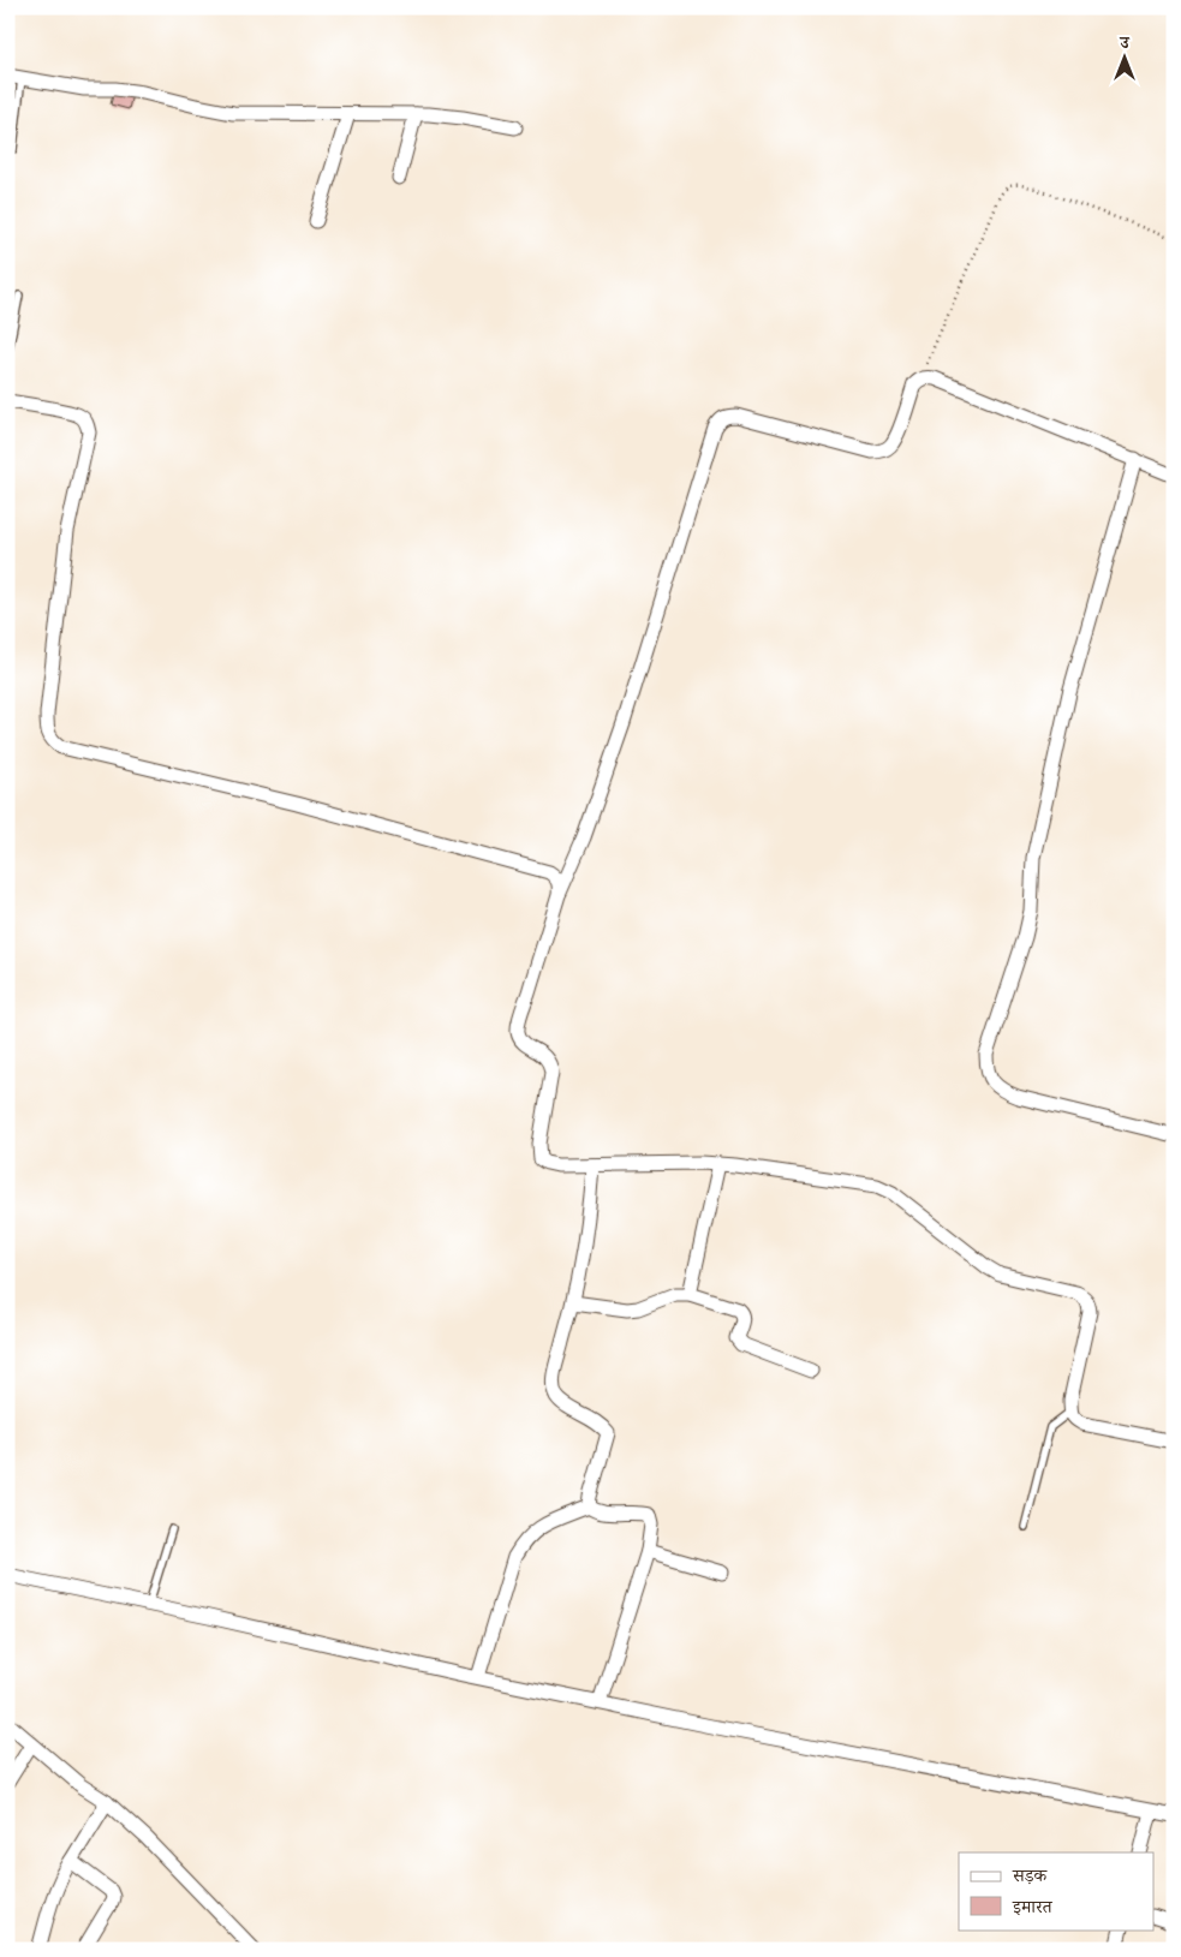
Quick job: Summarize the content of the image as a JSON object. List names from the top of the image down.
{
  "legend": ["सड़क", "इमारत"],
  "north": "top"
}
